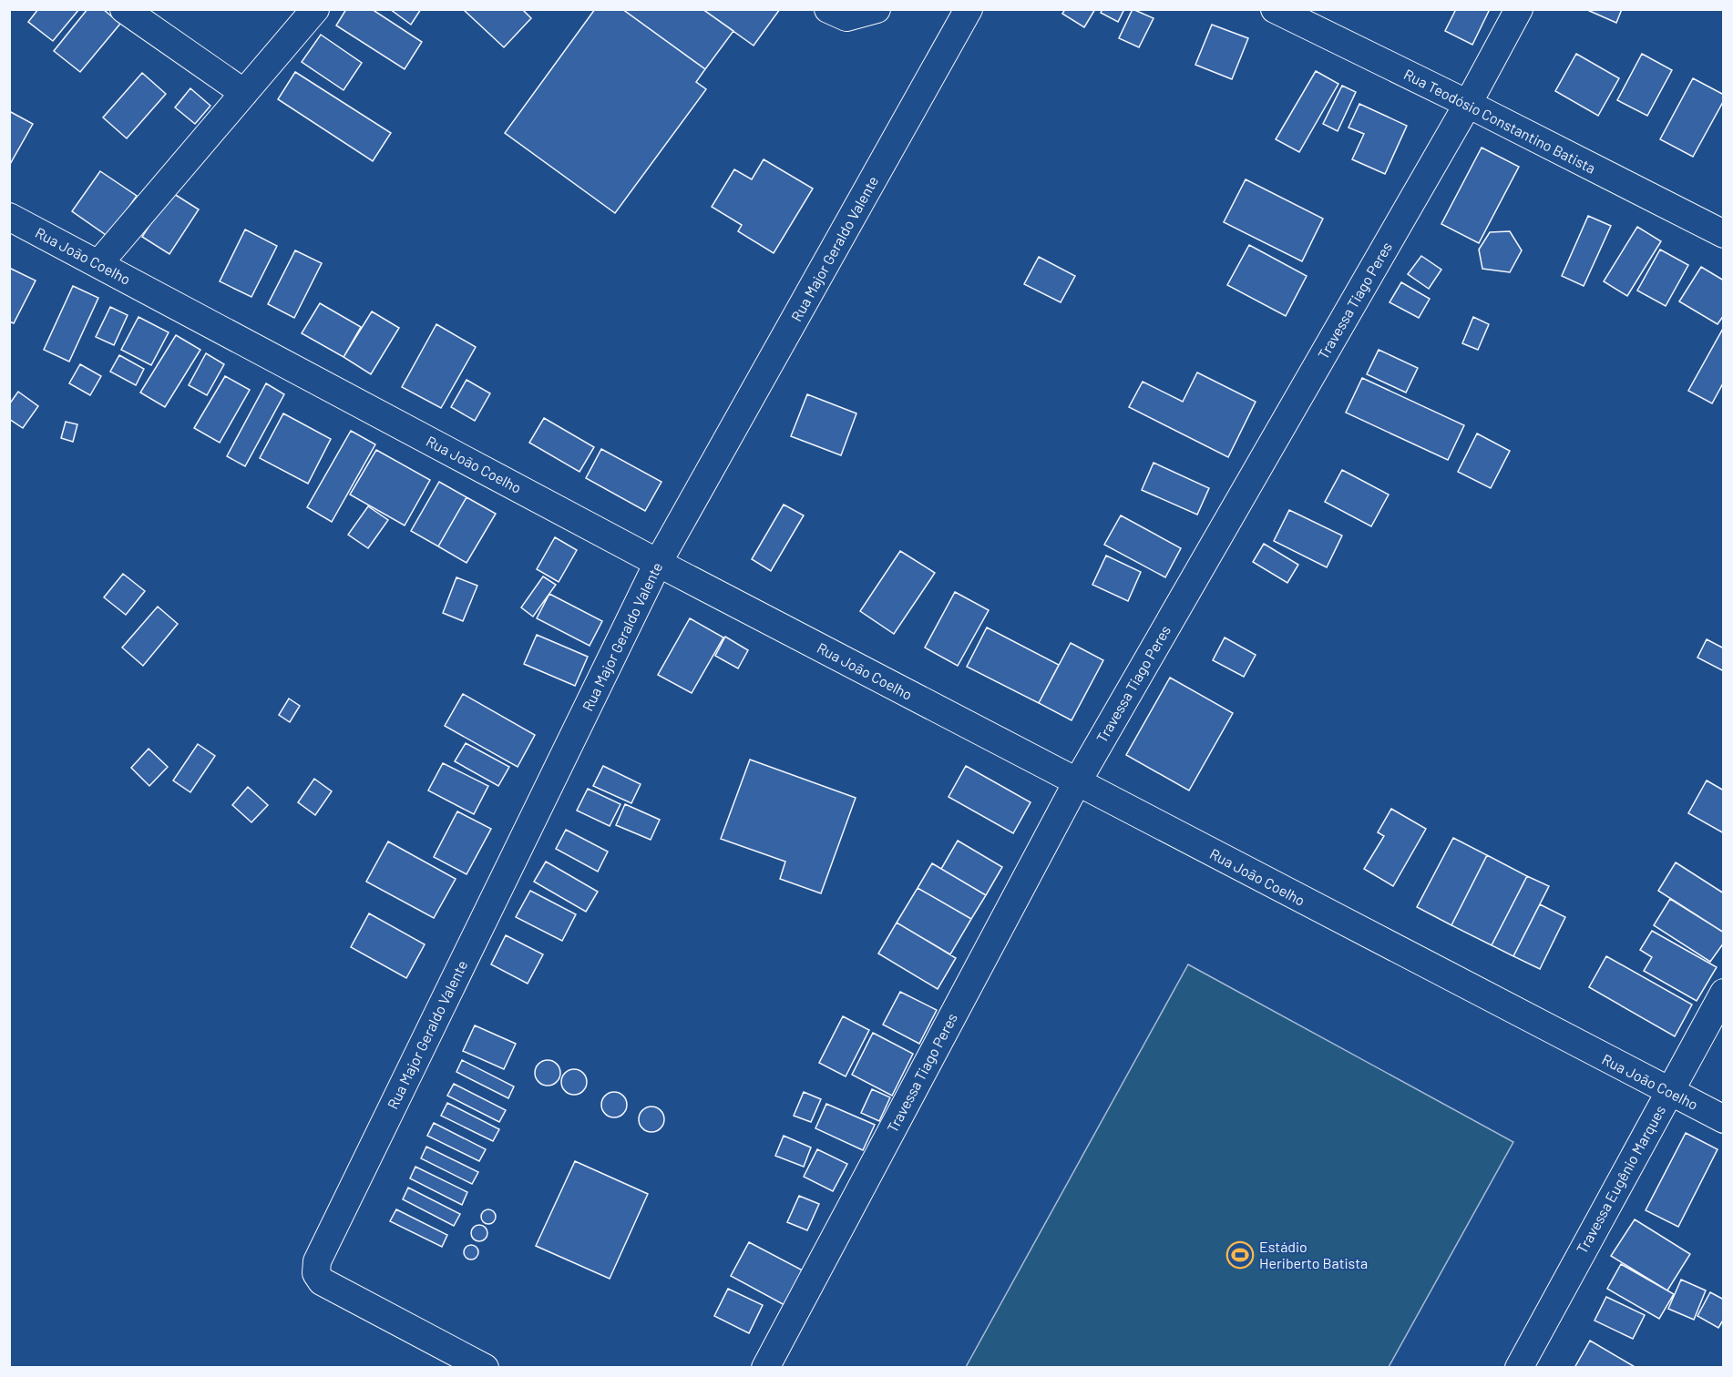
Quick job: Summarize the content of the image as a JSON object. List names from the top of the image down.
{
  "streets": {
    "street": [
      "Rua Teodósio Constantino Batista",
      "Rua Major Geraldo Valente",
      "Rua João Coelho",
      "Travessa Tiago Peres",
      "Travessa Eugênio Marques"
    ]
  },
  "crossings": [
    ["Rua Teodósio Constantino Batista", "Travessa Tiago Peres"],
    ["Rua Major Geraldo Valente", "Rua João Coelho"],
    ["Rua João Coelho", "Travessa Tiago Peres"],
    ["Rua João Coelho", "Travessa Eugênio Marques"]
  ],
  "places": {
    "sports": ["Estádio Heriberto Batista"]
  }
}
